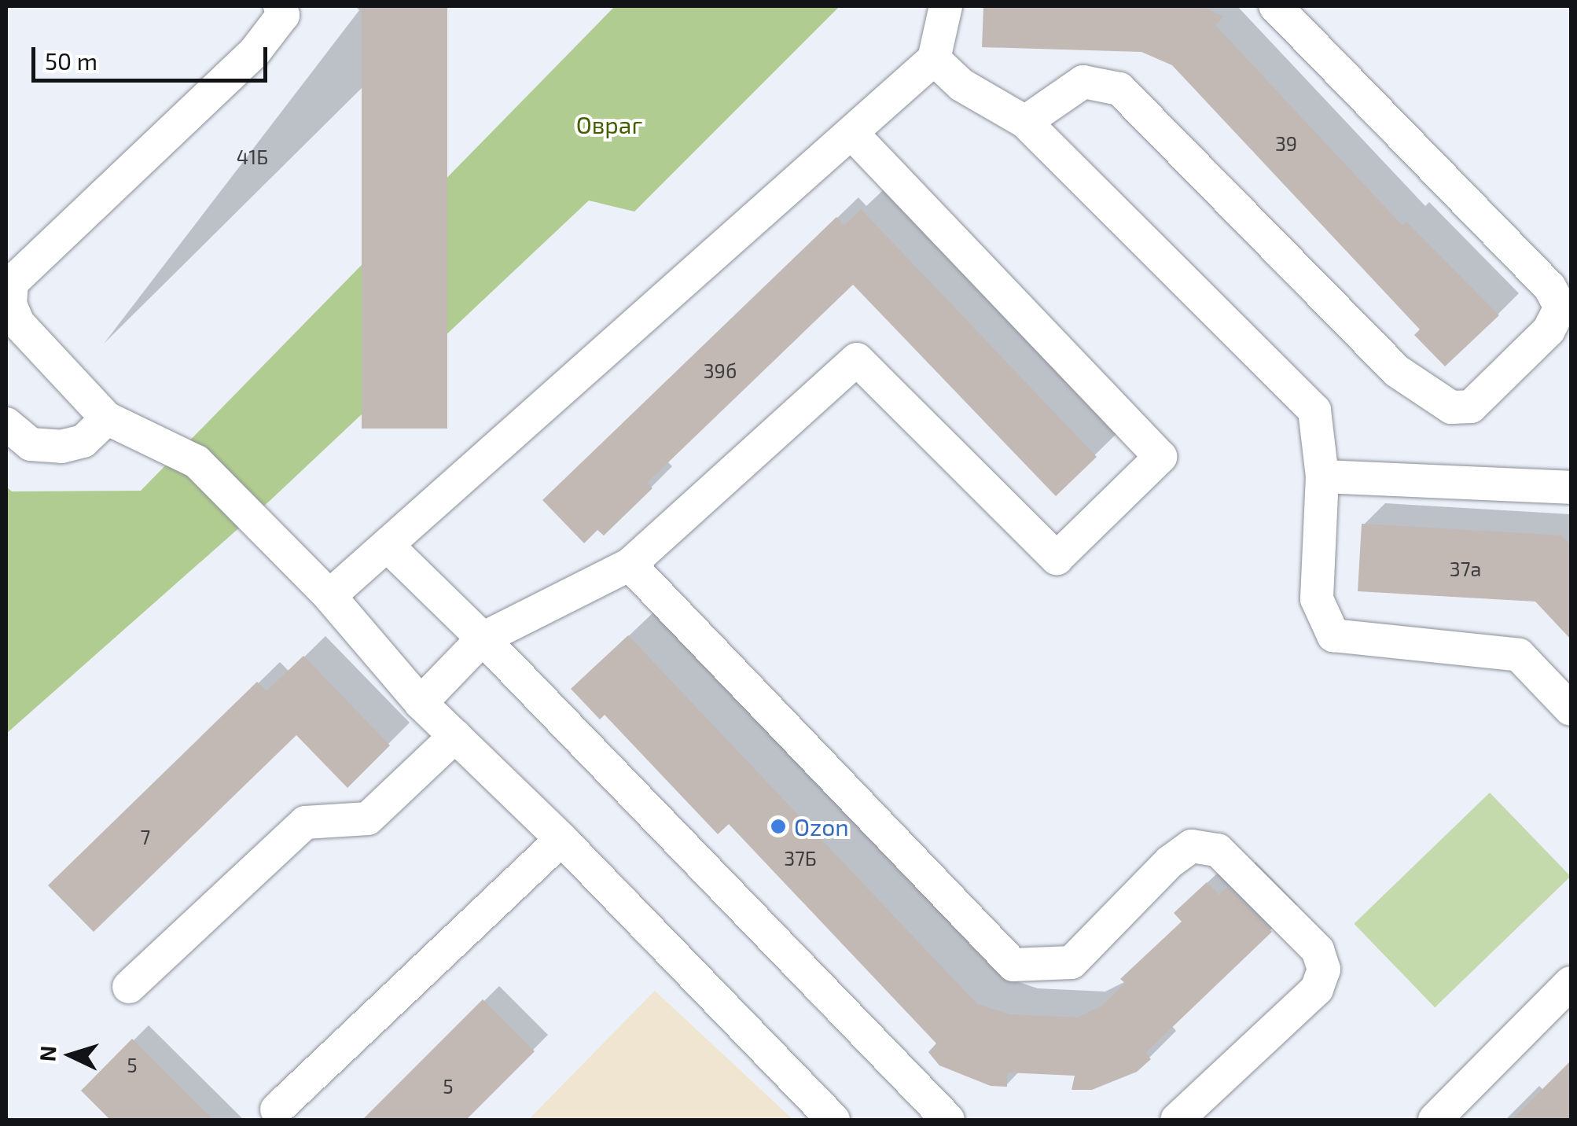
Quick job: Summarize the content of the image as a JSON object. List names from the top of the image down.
{
  "parks": ["Овраг"],
  "places": ["Ozon"],
  "house_numbers": [
    "39",
    "41Б",
    "39б",
    "37а",
    "7",
    "37Б",
    "5",
    "5"
  ],
  "scale_bar": "50 m",
  "north": "left"
}
